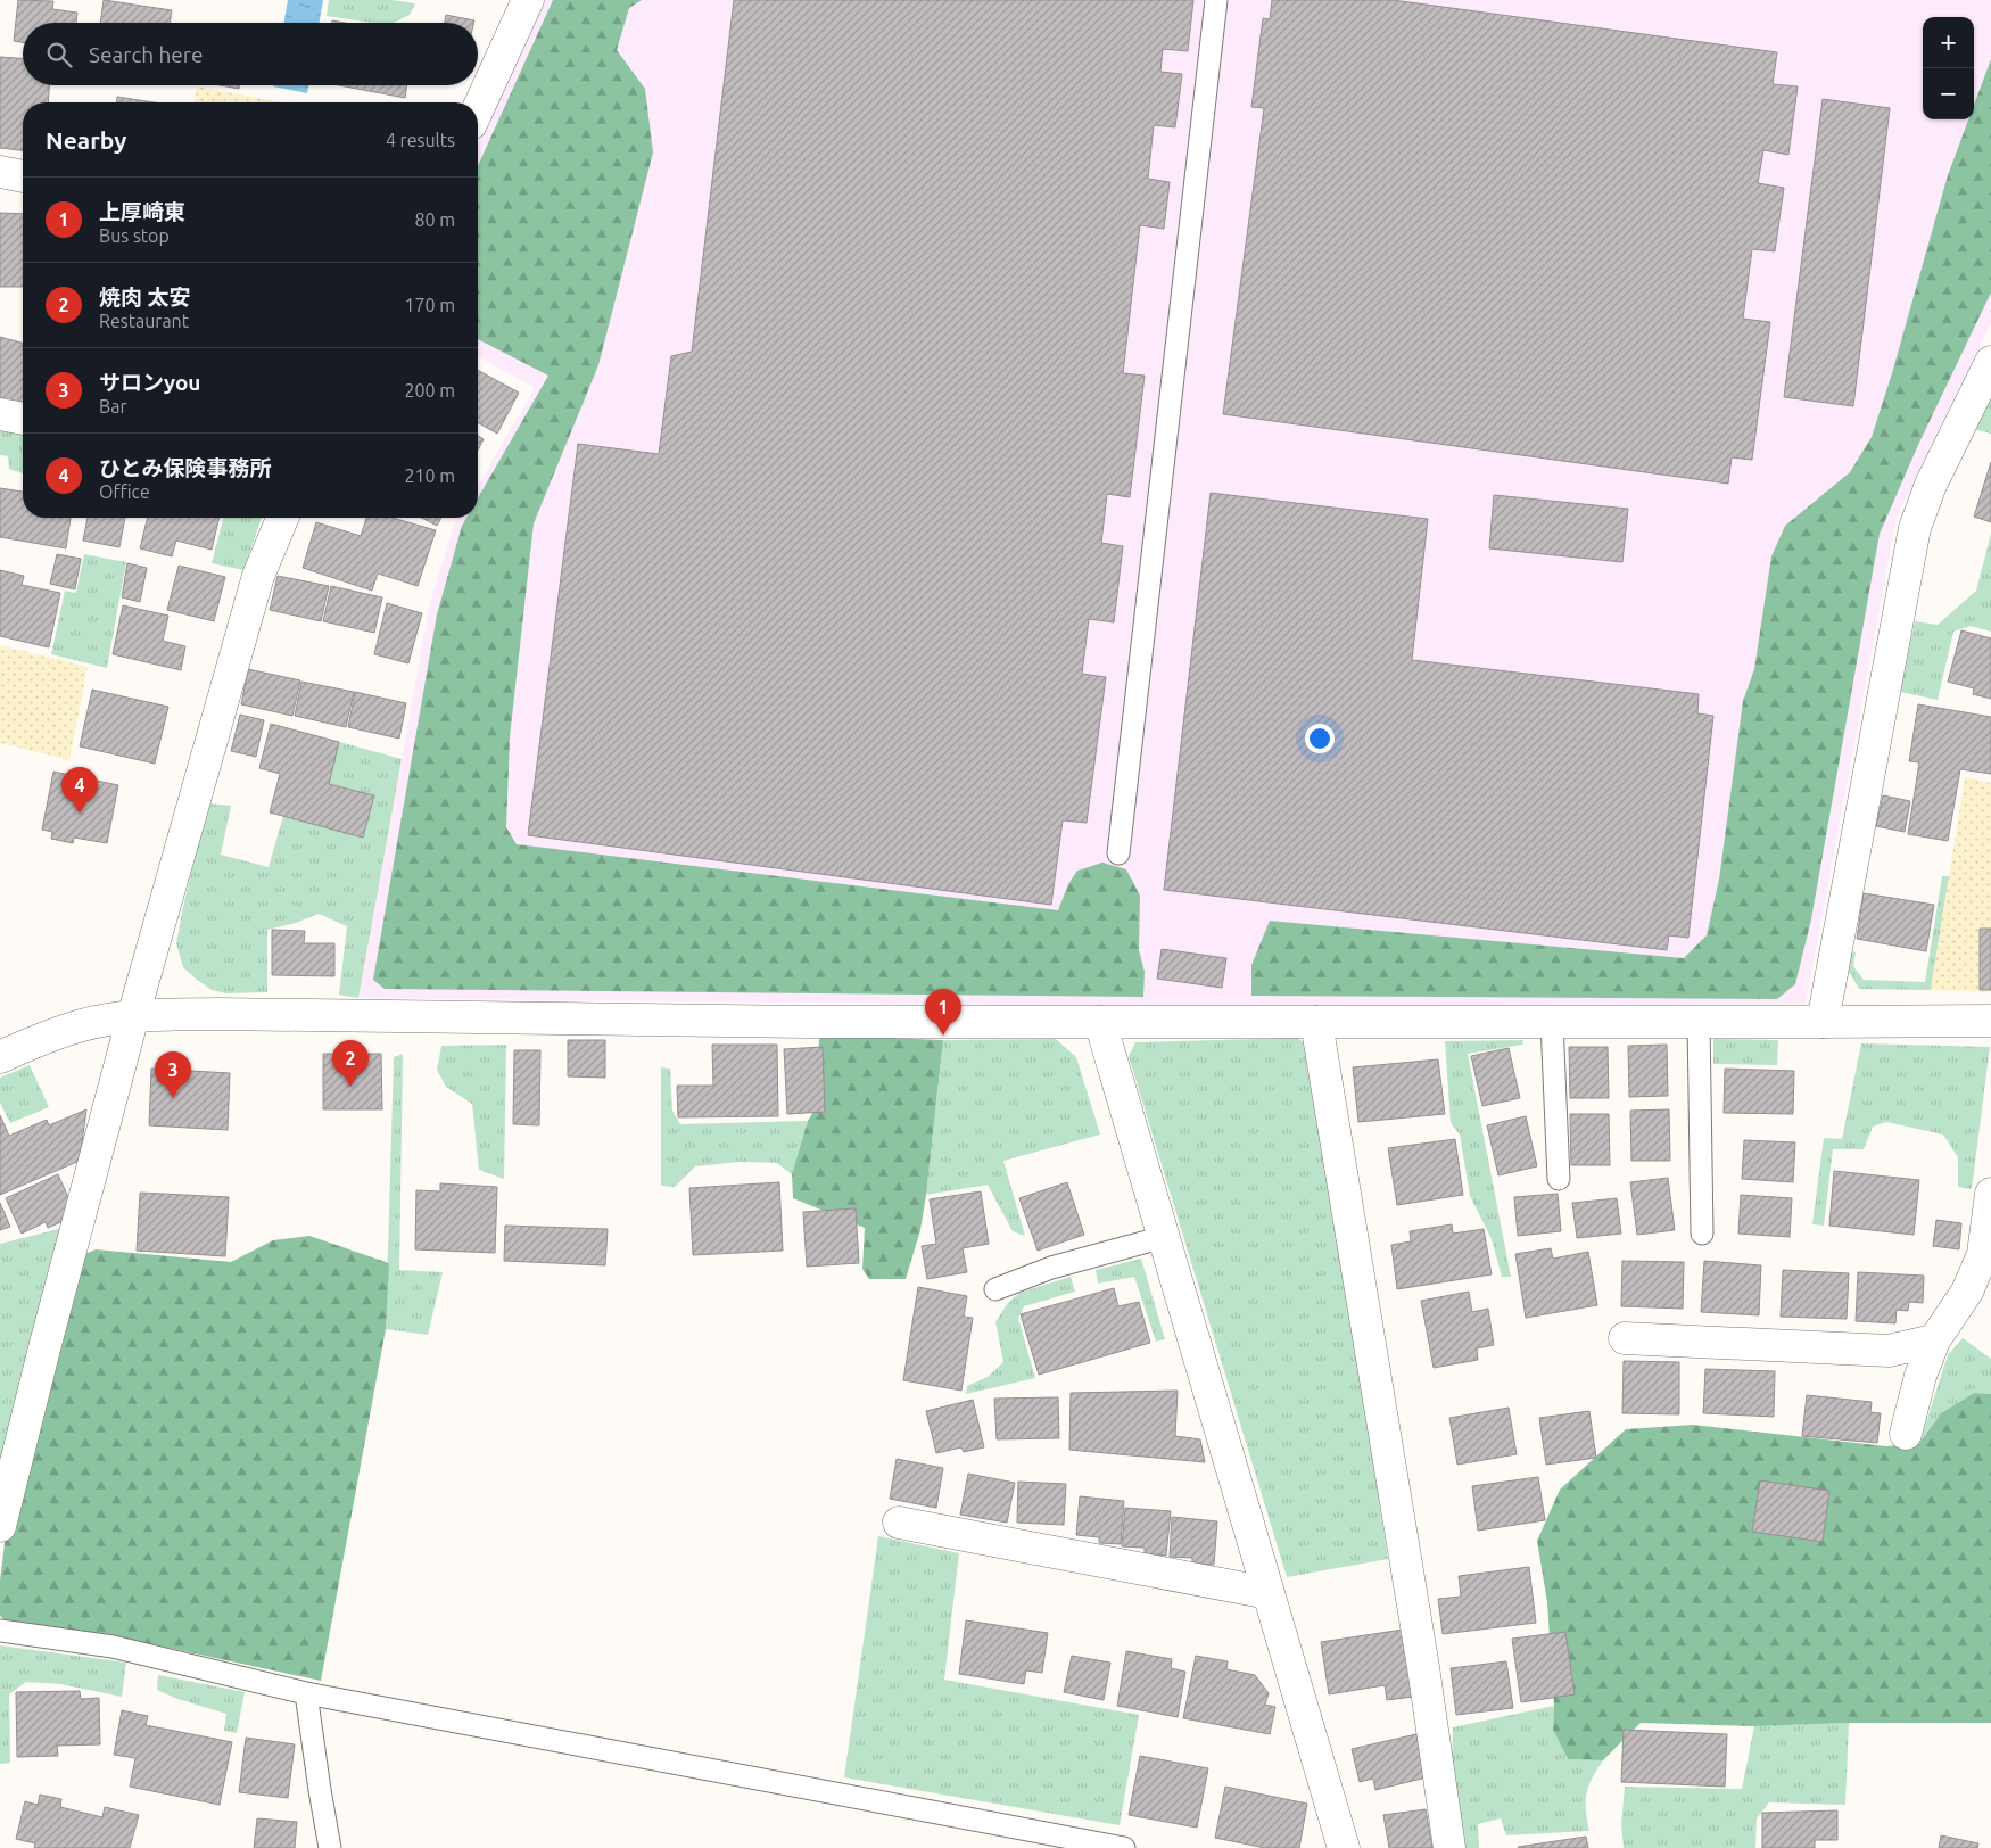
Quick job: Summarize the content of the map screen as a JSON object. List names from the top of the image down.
{
  "page": {
    "map_buttons": ["+", "−"],
    "search": "Search here",
    "heading": ["Nearby", "4 results"],
    "list": [
      {
        "mark": "1",
        "name": "上厚崎東",
        "note": "Bus stop",
        "value": "80 m"
      },
      {
        "mark": "2",
        "name": "焼肉 太安",
        "note": "Restaurant",
        "value": "170 m"
      },
      {
        "mark": "3",
        "name": "サロンyou",
        "note": "Bar",
        "value": "200 m"
      },
      {
        "mark": "4",
        "name": "ひとみ保険事務所",
        "note": "Office",
        "value": "210 m"
      }
    ],
    "pins": [
      "4",
      "1",
      "2",
      "3"
    ]
  }
}
